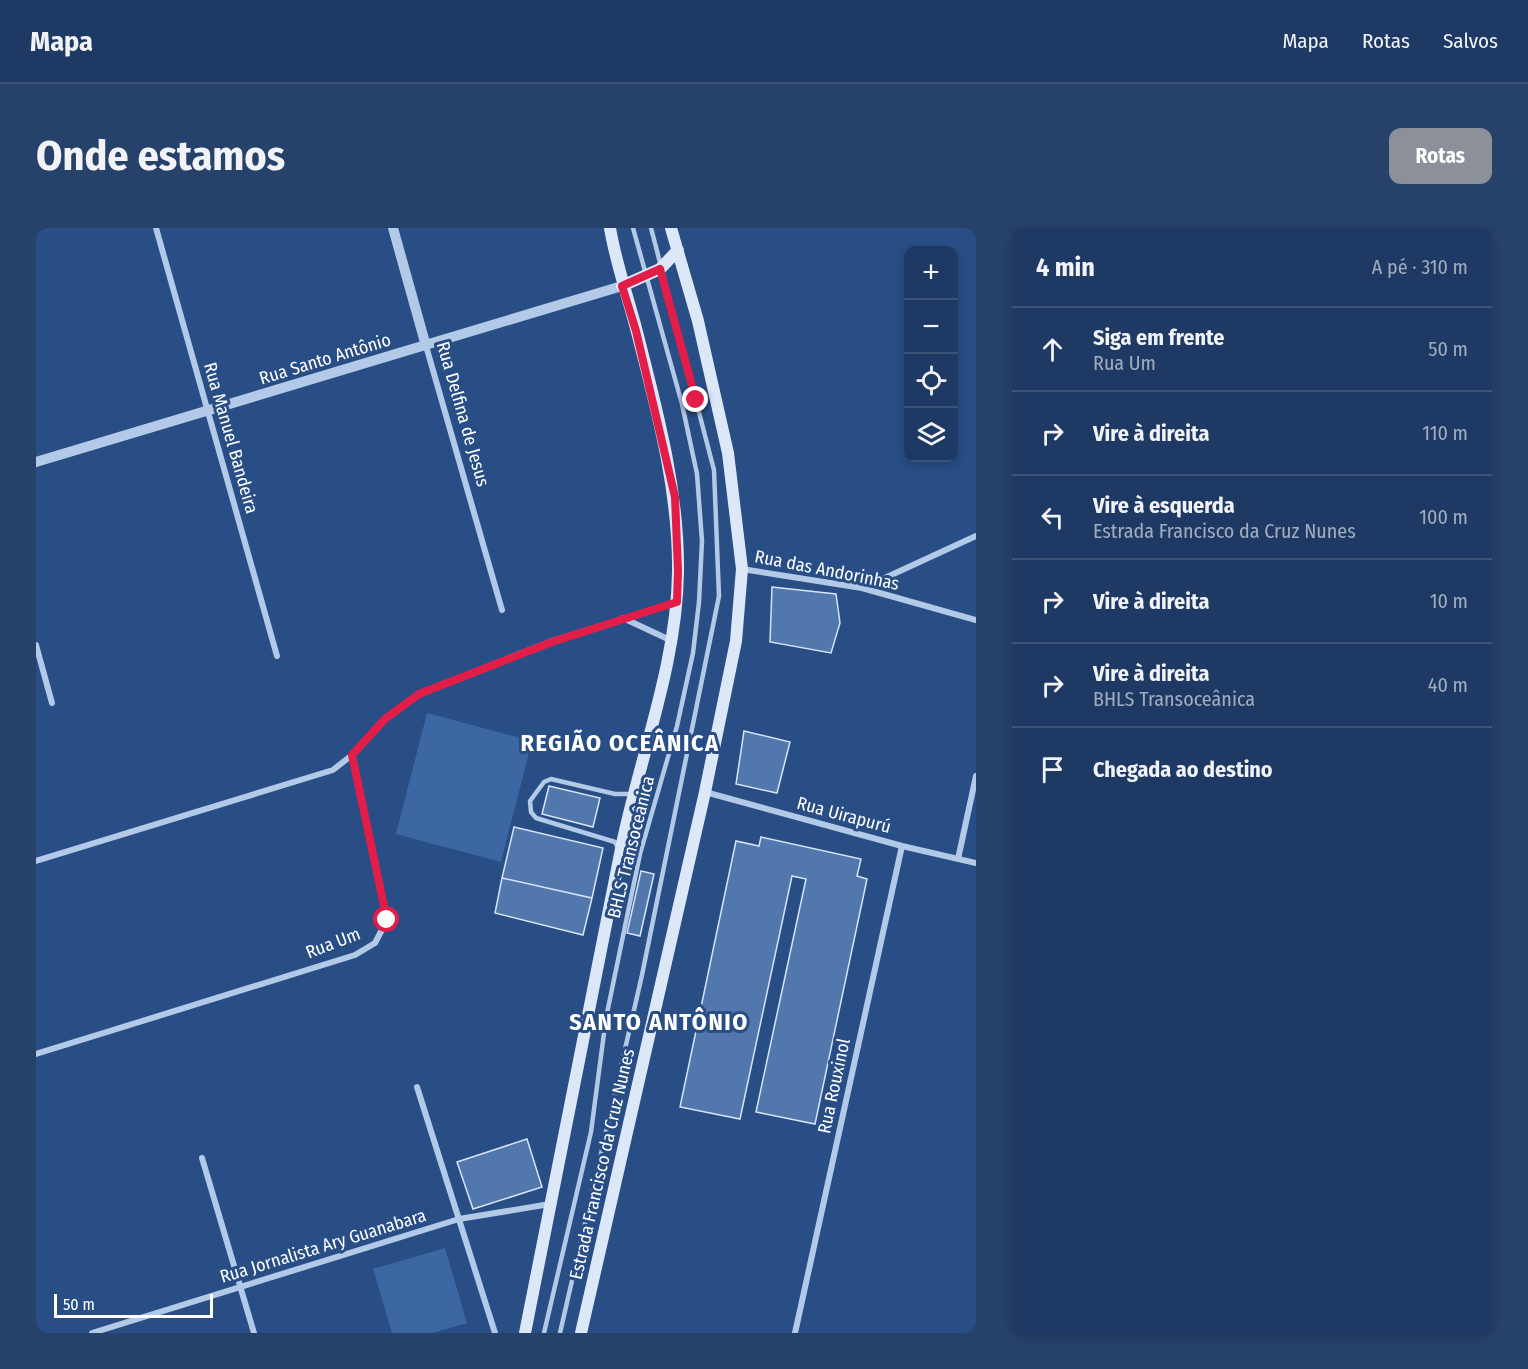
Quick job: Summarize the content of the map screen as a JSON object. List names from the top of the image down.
{
  "streets": {
    "main road": ["Estrada Francisco da Cruz Nunes"],
    "street": [
      "Rua Santo Antônio",
      "Rua Delfina de Jesus",
      "Rua Manuel Bandeira",
      "Rua das Andorinhas",
      "Rua Uirapurú",
      "Rua Um",
      "Rua Rouxinol",
      "Rua Jornalista Ary Guanabara"
    ],
    "lane": ["BHLS Transoceânica"]
  },
  "crossings": [
    ["Rua Santo Antônio", "Rua Delfina de Jesus"],
    ["Rua Santo Antônio", "Rua Manuel Bandeira"],
    ["Rua das Andorinhas", "Estrada Francisco da Cruz Nunes"],
    ["Rua Uirapurú", "Rua Rouxinol"],
    ["Rua Uirapurú", "Estrada Francisco da Cruz Nunes"]
  ],
  "districts": ["REGIÃO OCEÂNICA", "SANTO ANTÔNIO"],
  "scale_bar": "50 m",
  "page": {
    "header": "Mapa",
    "nav": ["Mapa", "Rotas", "Salvos"],
    "buttons": "Rotas",
    "title": "Onde estamos",
    "heading": ["4 min", "A pé · 310 m"],
    "map_buttons": ["+", "−"],
    "list": [
      ["Siga em frente", "Rua Um", "50 m"],
      ["Vire à direita", "110 m"],
      ["Vire à esquerda", "Estrada Francisco da Cruz Nunes", "100 m"],
      ["Vire à direita", "10 m"],
      ["Vire à direita", "BHLS Transoceânica", "40 m"],
      "Chegada ao destino"
    ],
    "scale": "50 m"
  }
}
